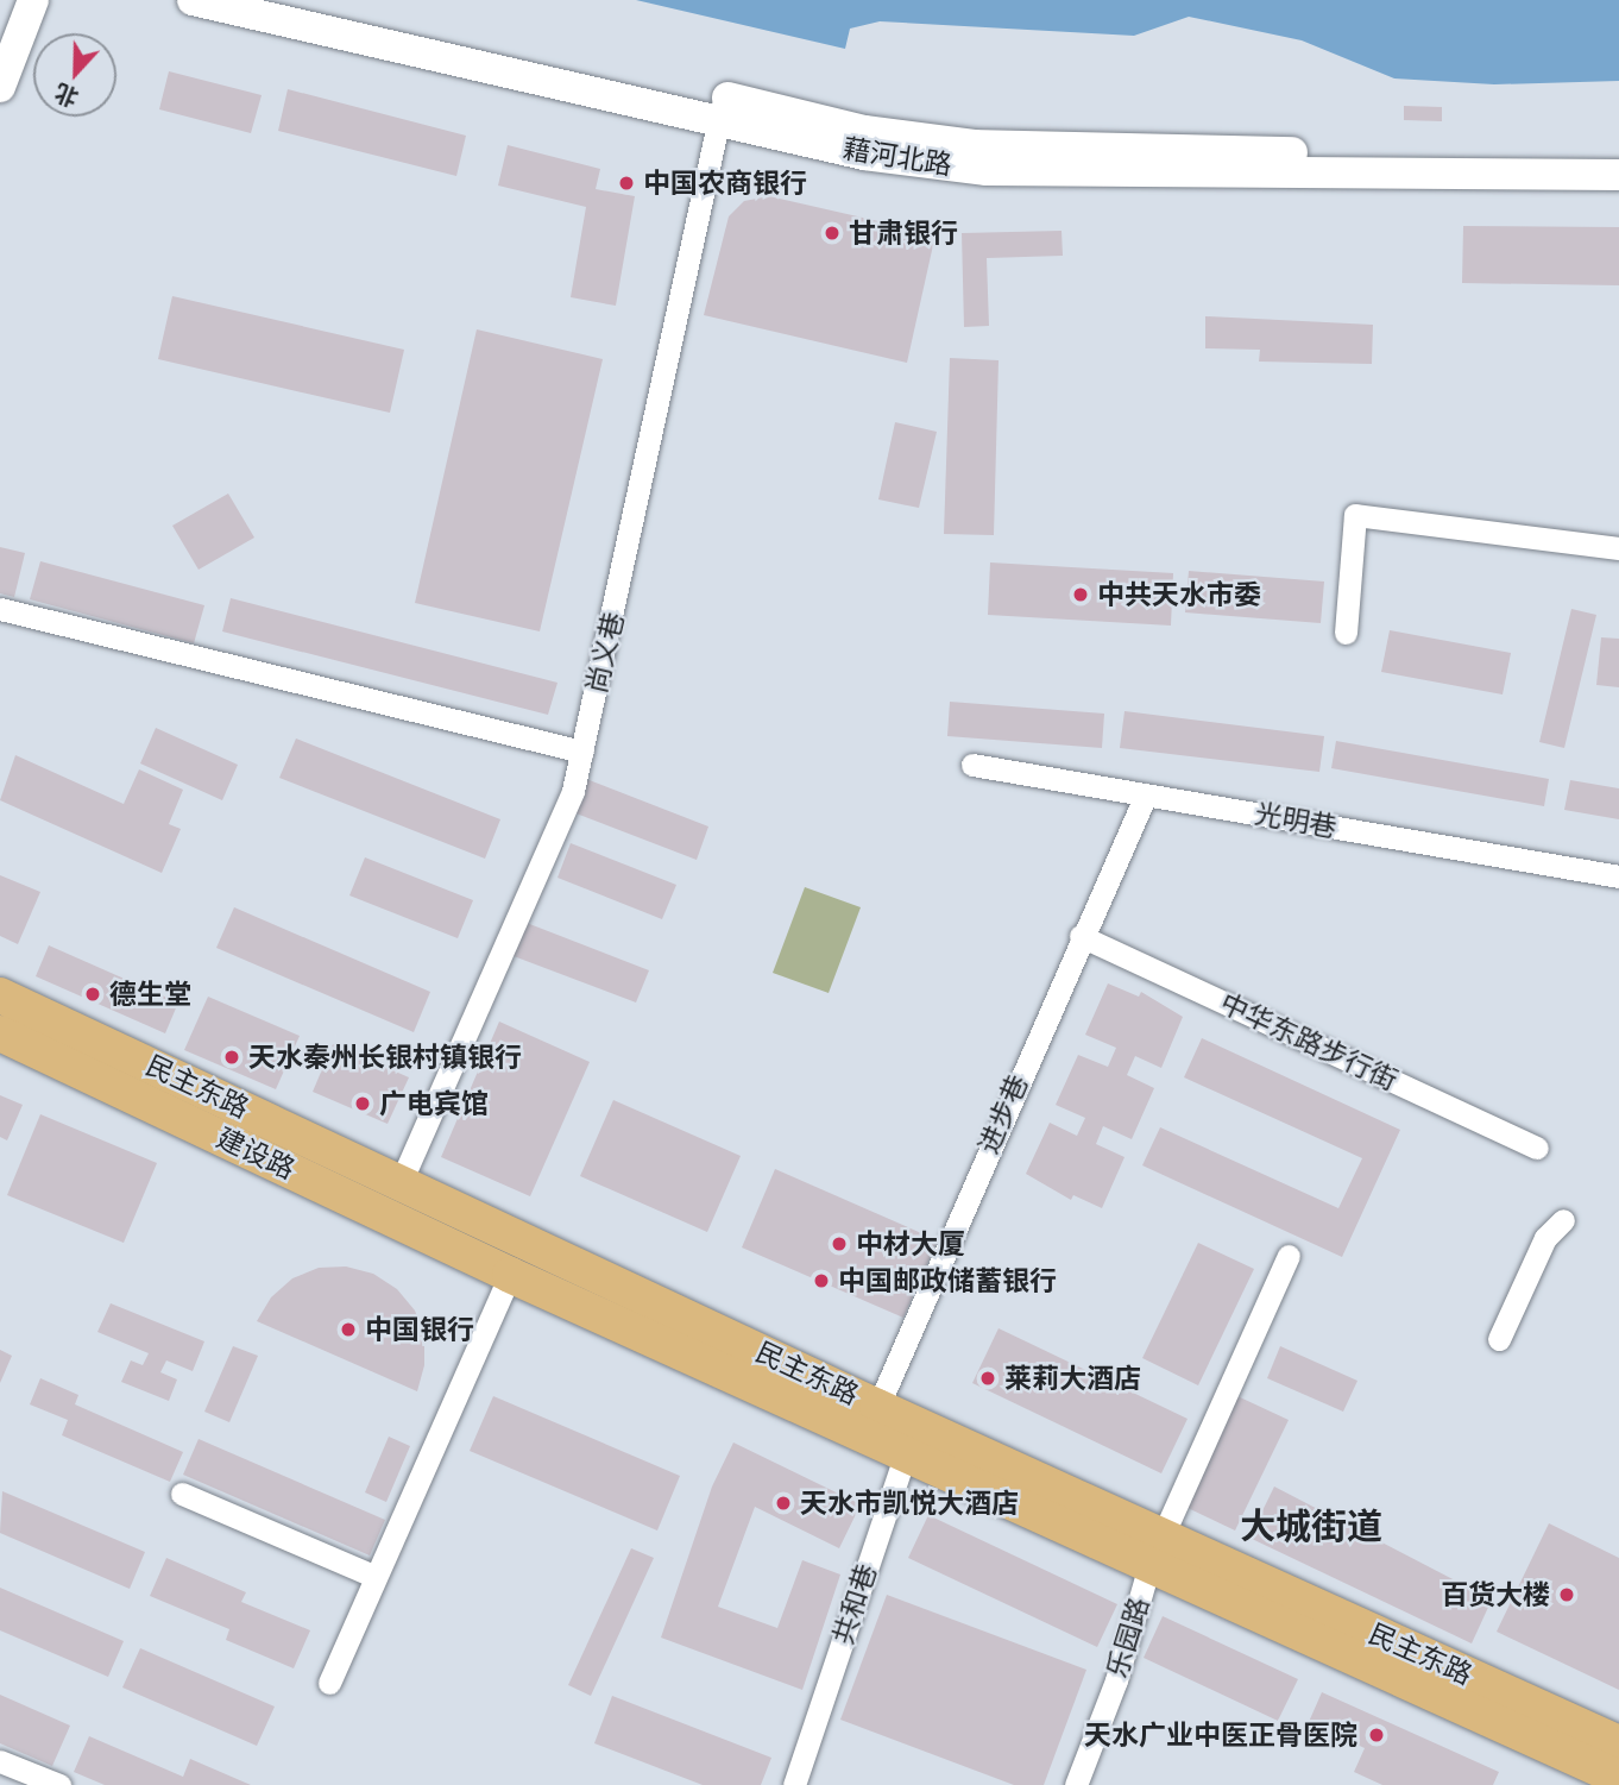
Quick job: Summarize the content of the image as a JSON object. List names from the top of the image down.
{
  "streets": {
    "main road": ["藉河北路", "民主东路", "建设路"],
    "street": [
      "尚义巷",
      "光明巷",
      "中华东路步行街",
      "进步巷",
      "共和巷",
      "乐园路"
    ]
  },
  "crossings": [
    ["藉河北路", "尚义巷"],
    ["尚义巷", "民主东路"],
    ["光明巷", "进步巷"],
    ["中华东路步行街", "进步巷"],
    ["民主东路", "进步巷"],
    ["民主东路", "建设路"],
    ["民主东路", "共和巷"],
    ["民主东路", "乐园路"]
  ],
  "districts": ["大城街道"],
  "places": [
    "中国农商银行",
    "甘肃银行",
    "中共天水市委",
    "德生堂",
    "天水秦州长银村镇银行",
    "广电宾馆",
    "中材大厦",
    "中国邮政储蓄银行",
    "中国银行",
    "莱莉大酒店",
    "天水市凯悦大酒店",
    "百货大楼",
    "天水广业中医正骨医院"
  ],
  "north": "bottom"
}
